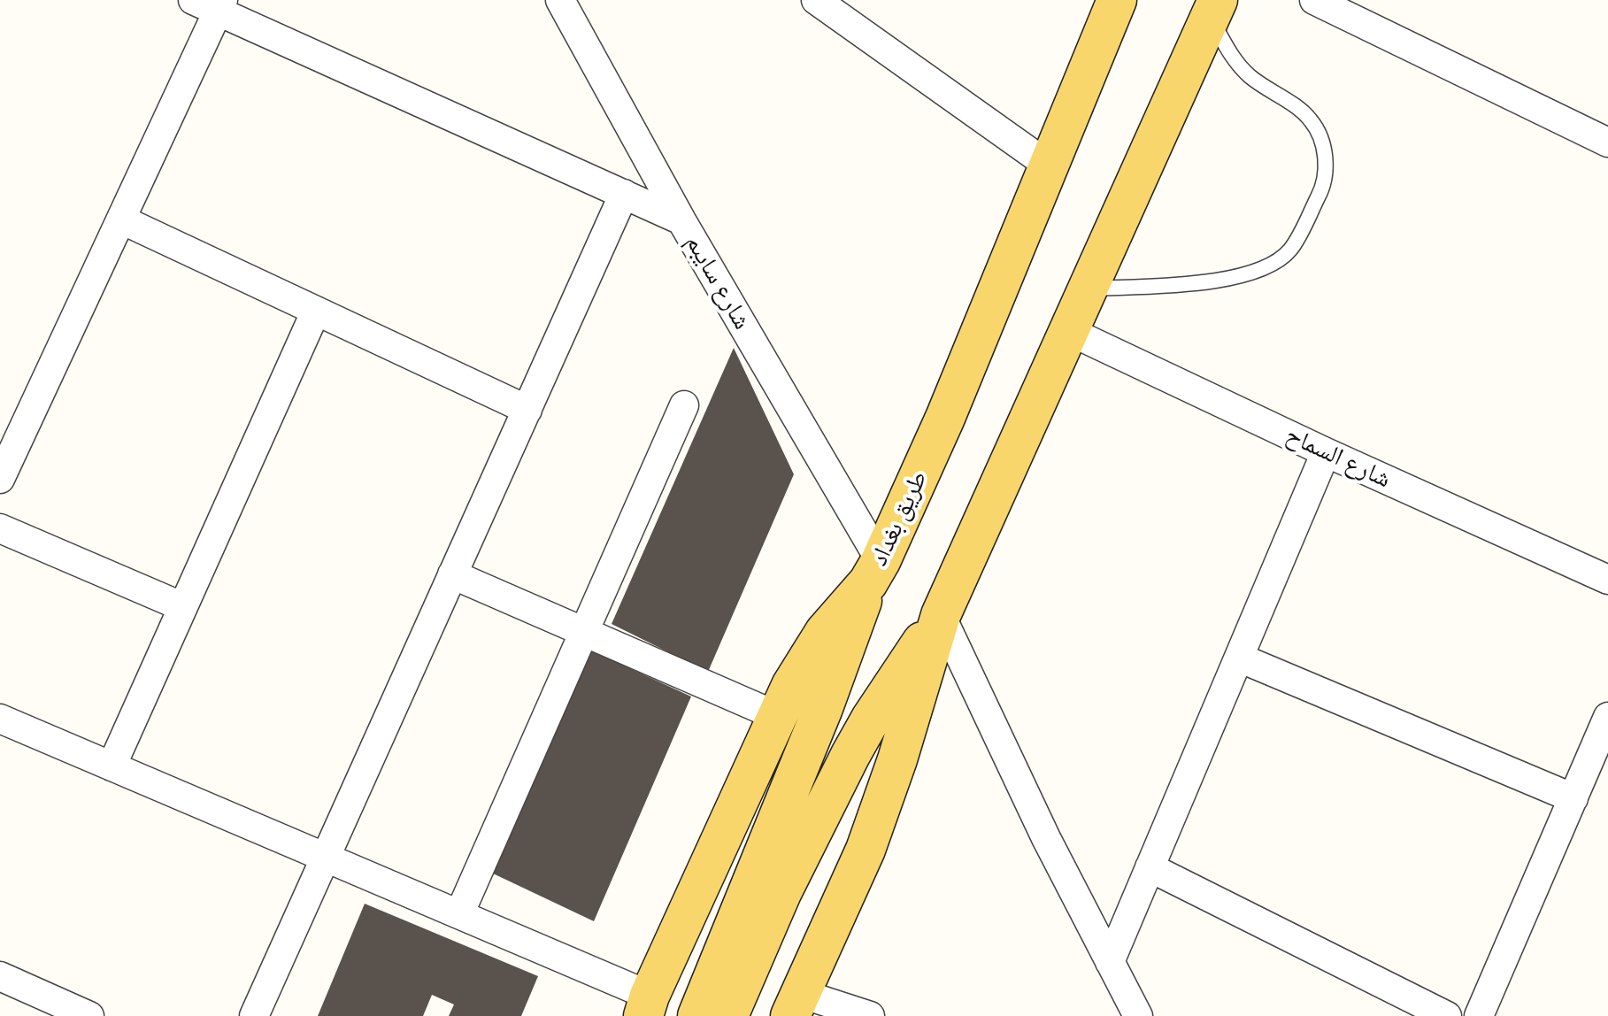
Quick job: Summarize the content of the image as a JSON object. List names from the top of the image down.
{
  "streets": {
    "main road": ["طريق بغداد"],
    "street": ["شارع سايبم", "شارع السماح"]
  },
  "crossings": [
    ["شارع سايبم", "طريق بغداد"]
  ]
}
